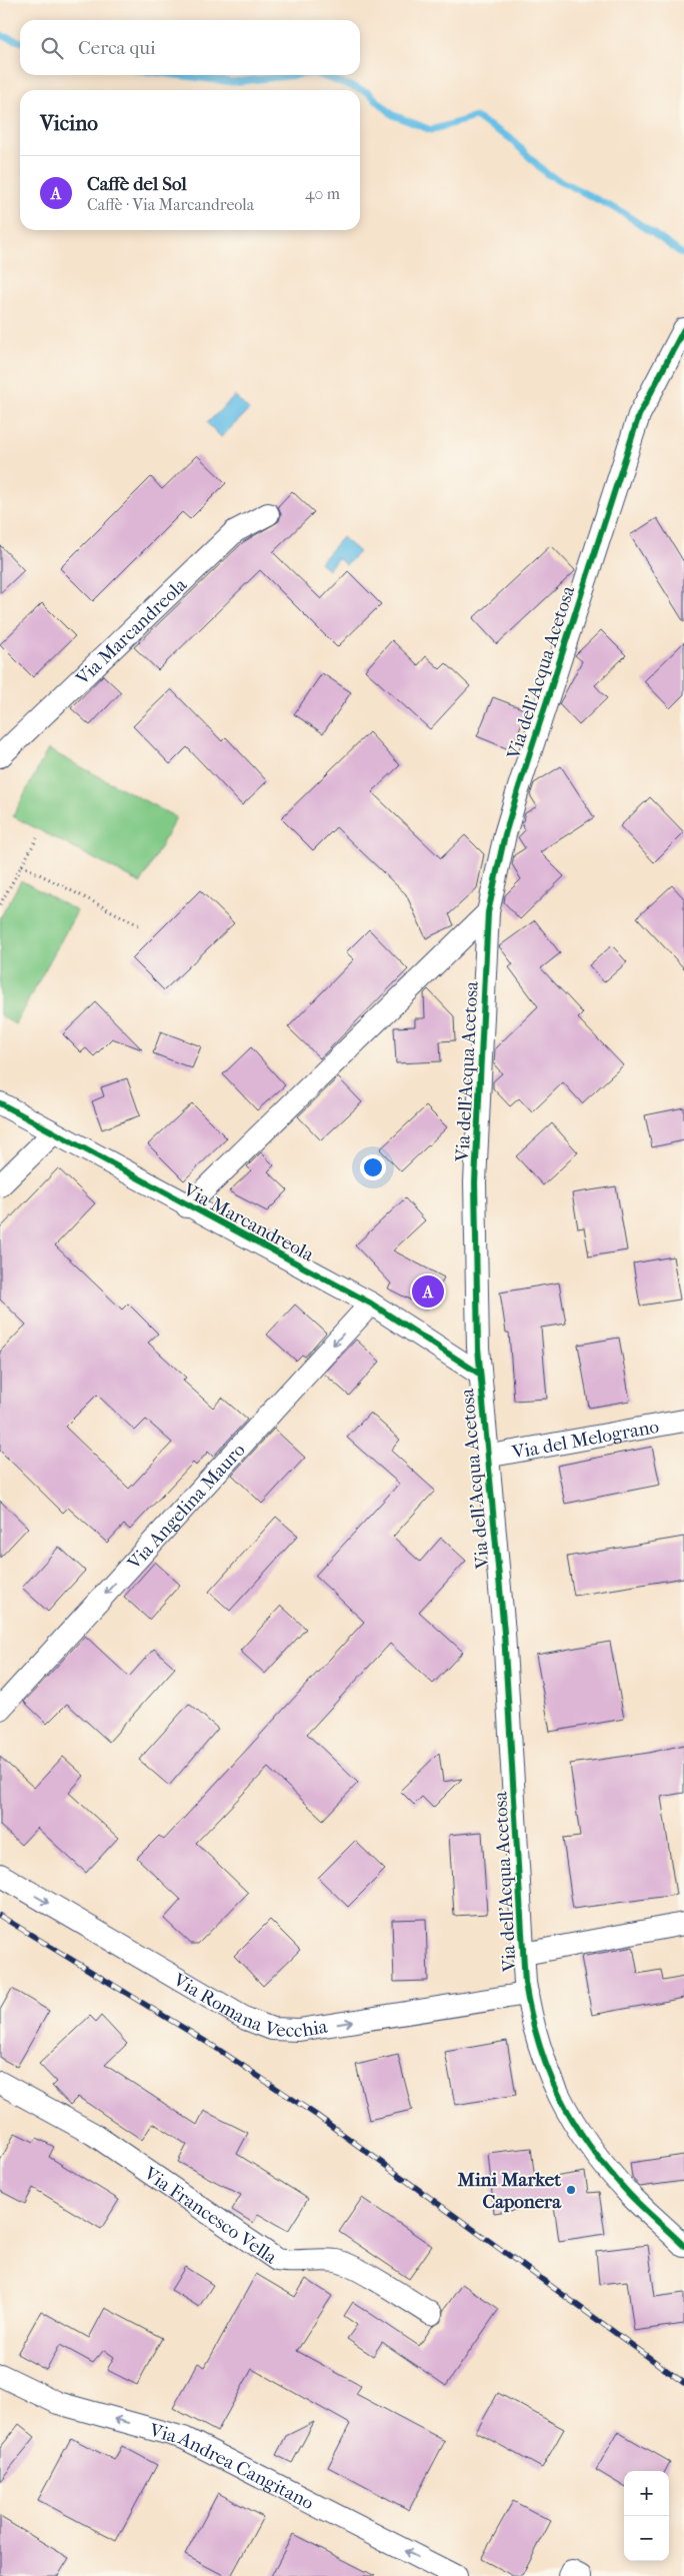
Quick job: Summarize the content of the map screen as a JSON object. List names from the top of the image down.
{
  "streets": {
    "street": [
      "Via Marcandreola",
      "Via dell'Acqua Acetosa",
      "Via del Melograno",
      "Via Angelina Mauro",
      "Via Romana Vecchia",
      "Via Francesco Vella",
      "Via Andrea Cangitano"
    ]
  },
  "crossings": [
    ["Via Marcandreola", "Via dell'Acqua Acetosa"],
    ["Via Marcandreola", "Via Angelina Mauro"],
    ["Via dell'Acqua Acetosa", "Via del Melograno"],
    ["Via dell'Acqua Acetosa", "Via Romana Vecchia"]
  ],
  "one_way": ["Via Angelina Mauro", "Via Romana Vecchia", "Via Andrea Cangitano"],
  "places": ["Mini Market Caponera"],
  "page": {
    "search": "Cerca qui",
    "heading": "Vicino",
    "list": [
      {
        "mark": "A",
        "name": "Caffè del Sol",
        "note": "Caffè · Via Marcandreola",
        "value": "40 m"
      }
    ],
    "pins": "A",
    "map_buttons": ["+", "−"]
  }
}
